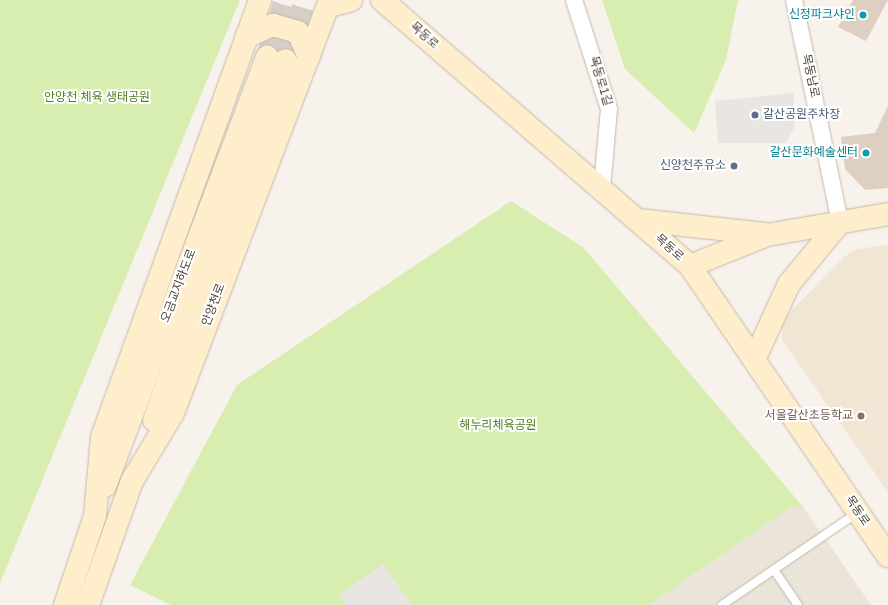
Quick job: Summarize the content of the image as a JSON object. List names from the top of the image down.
{
  "streets": {
    "main road": ["목동로", "오금교지하도로", "안양천로"],
    "street": ["목동남로", "목동로1길"]
  },
  "crossings": [
    ["목동로", "목동로1길"],
    ["오금교지하도로", "안양천로"]
  ],
  "parks": ["안양천 체육 생태공원", "해누리체육공원"],
  "places": [
    "신정파크샤인",
    "갈산공원주차장",
    "갈산문화예술센터",
    "신양천주유소",
    "서울갈산초등학교"
  ]
}
